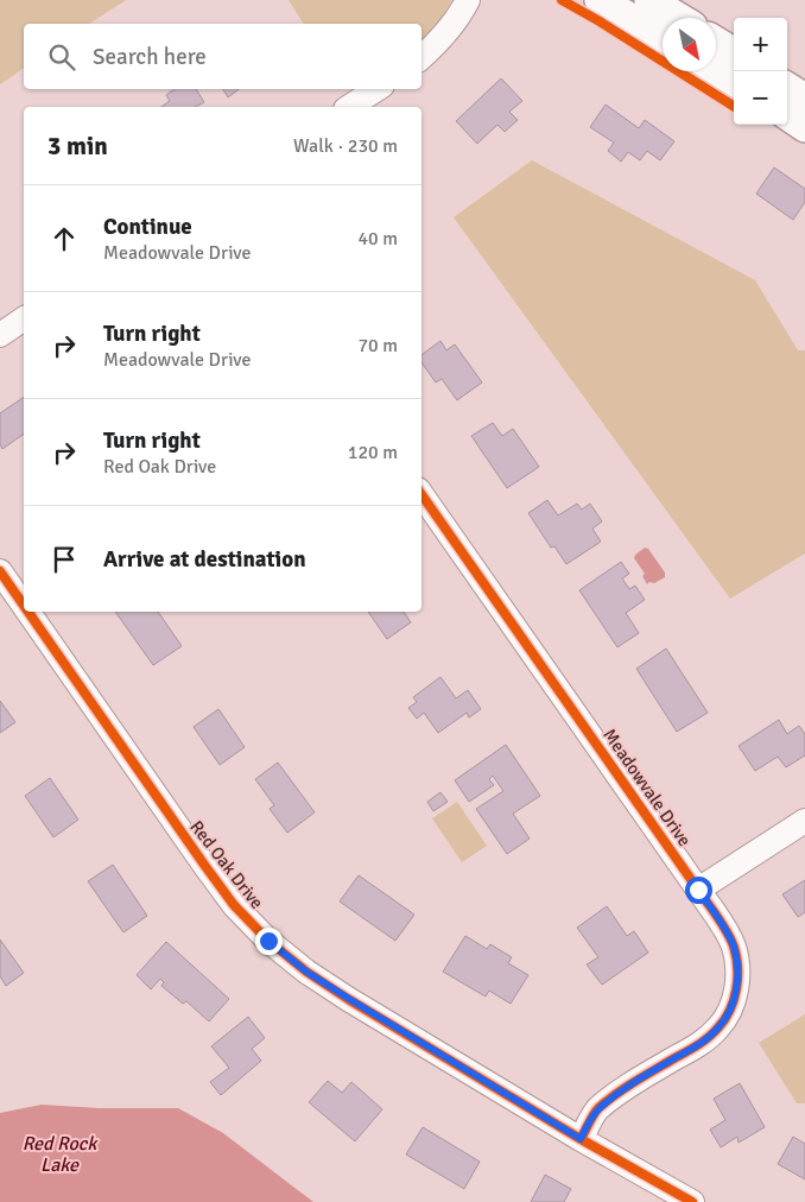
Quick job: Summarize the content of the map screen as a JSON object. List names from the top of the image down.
{
  "streets": {
    "street": ["Meadowvale Drive", "Red Oak Drive"]
  },
  "crossings": [
    ["Meadowvale Drive", "Red Oak Drive"]
  ],
  "water": ["Red Rock Lake"],
  "north": "bottom right",
  "page": {
    "map_buttons": ["+", "−"],
    "search": "Search here",
    "heading": ["3 min", "Walk · 230 m"],
    "list": [
      ["Continue", "Meadowvale Drive", "40 m"],
      ["Turn right", "Meadowvale Drive", "70 m"],
      ["Turn right", "Red Oak Drive", "120 m"],
      "Arrive at destination"
    ]
  }
}
